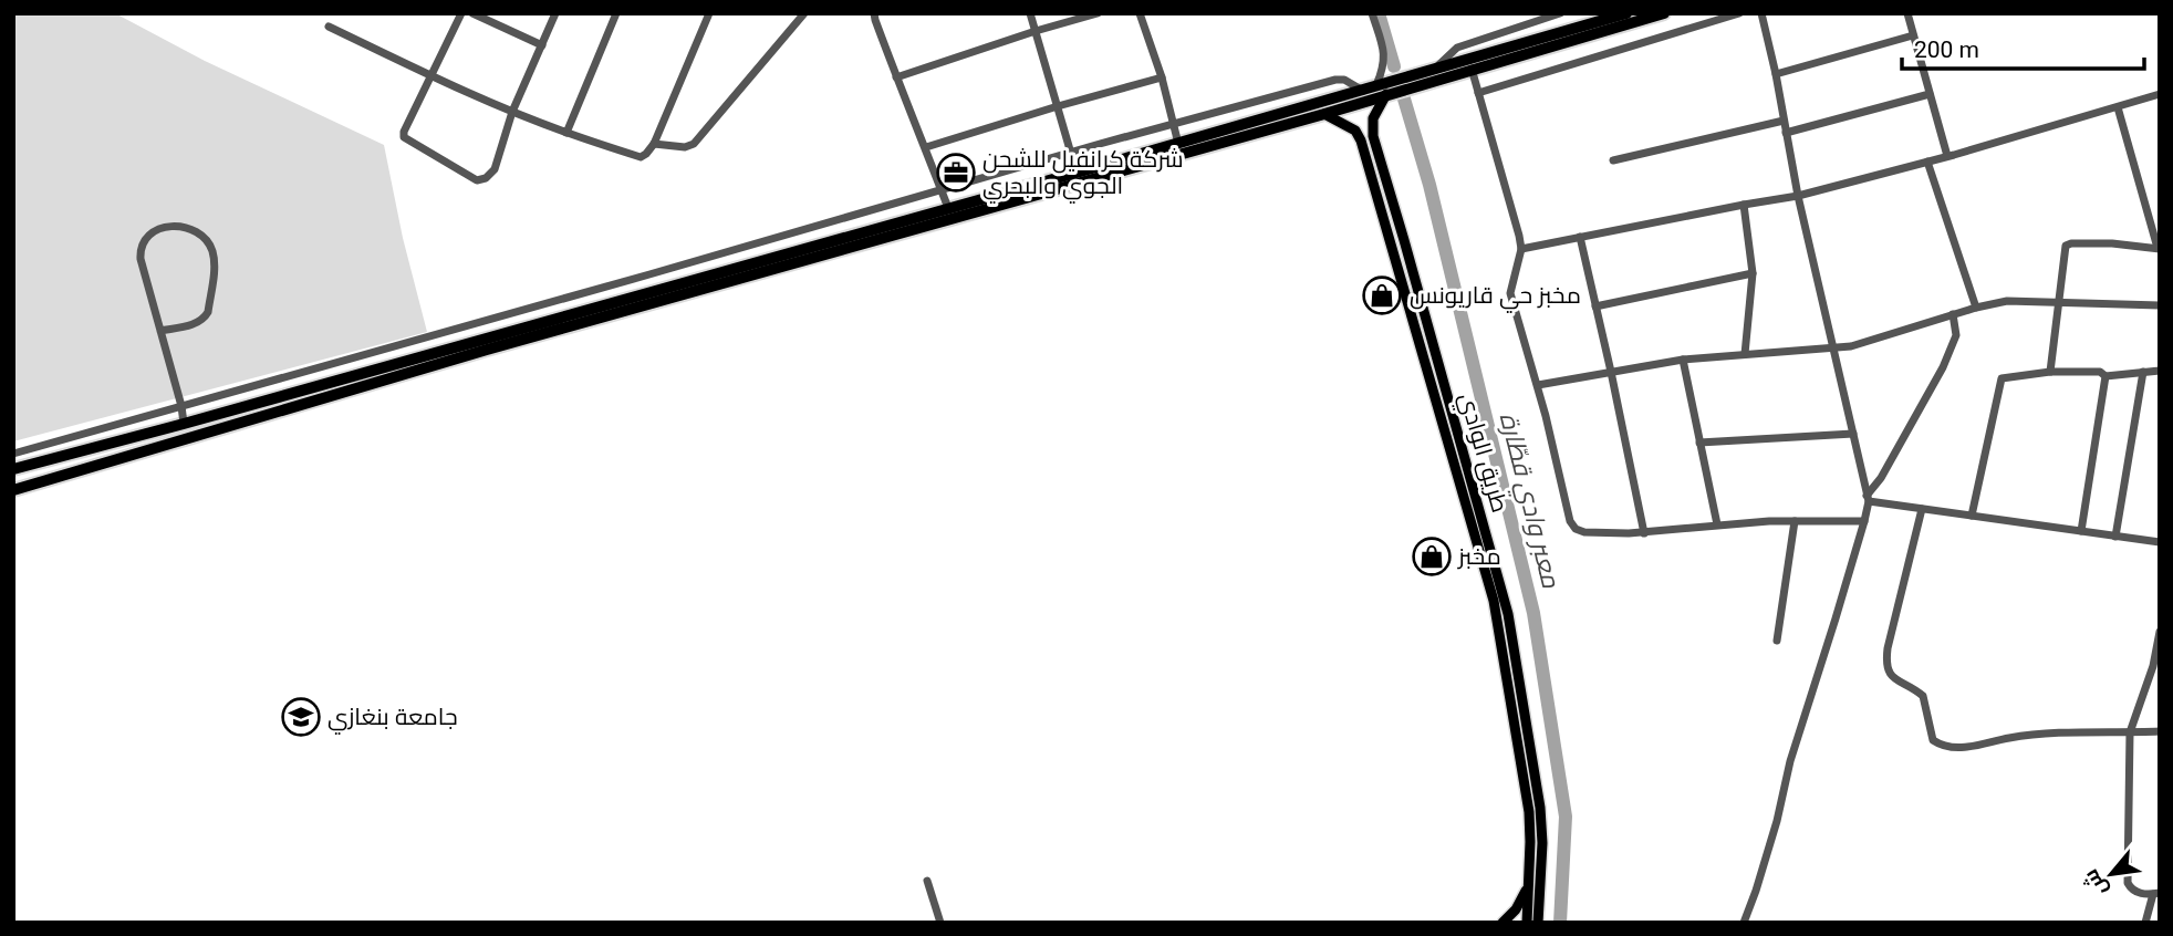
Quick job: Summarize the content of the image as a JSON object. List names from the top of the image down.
{
  "streets": {
    "main road": ["طريق الوادي"]
  },
  "water": ["معبر وادي قطّارة"],
  "places": {
    "office": ["شركة كرانفيل للشحن الجوي والبحري"],
    "shop": ["مخبز حي قاريونس", "مخبز"],
    "school or university": ["جامعة بنغازي"]
  },
  "scale_bar": "200 m",
  "north": "bottom left"
}
